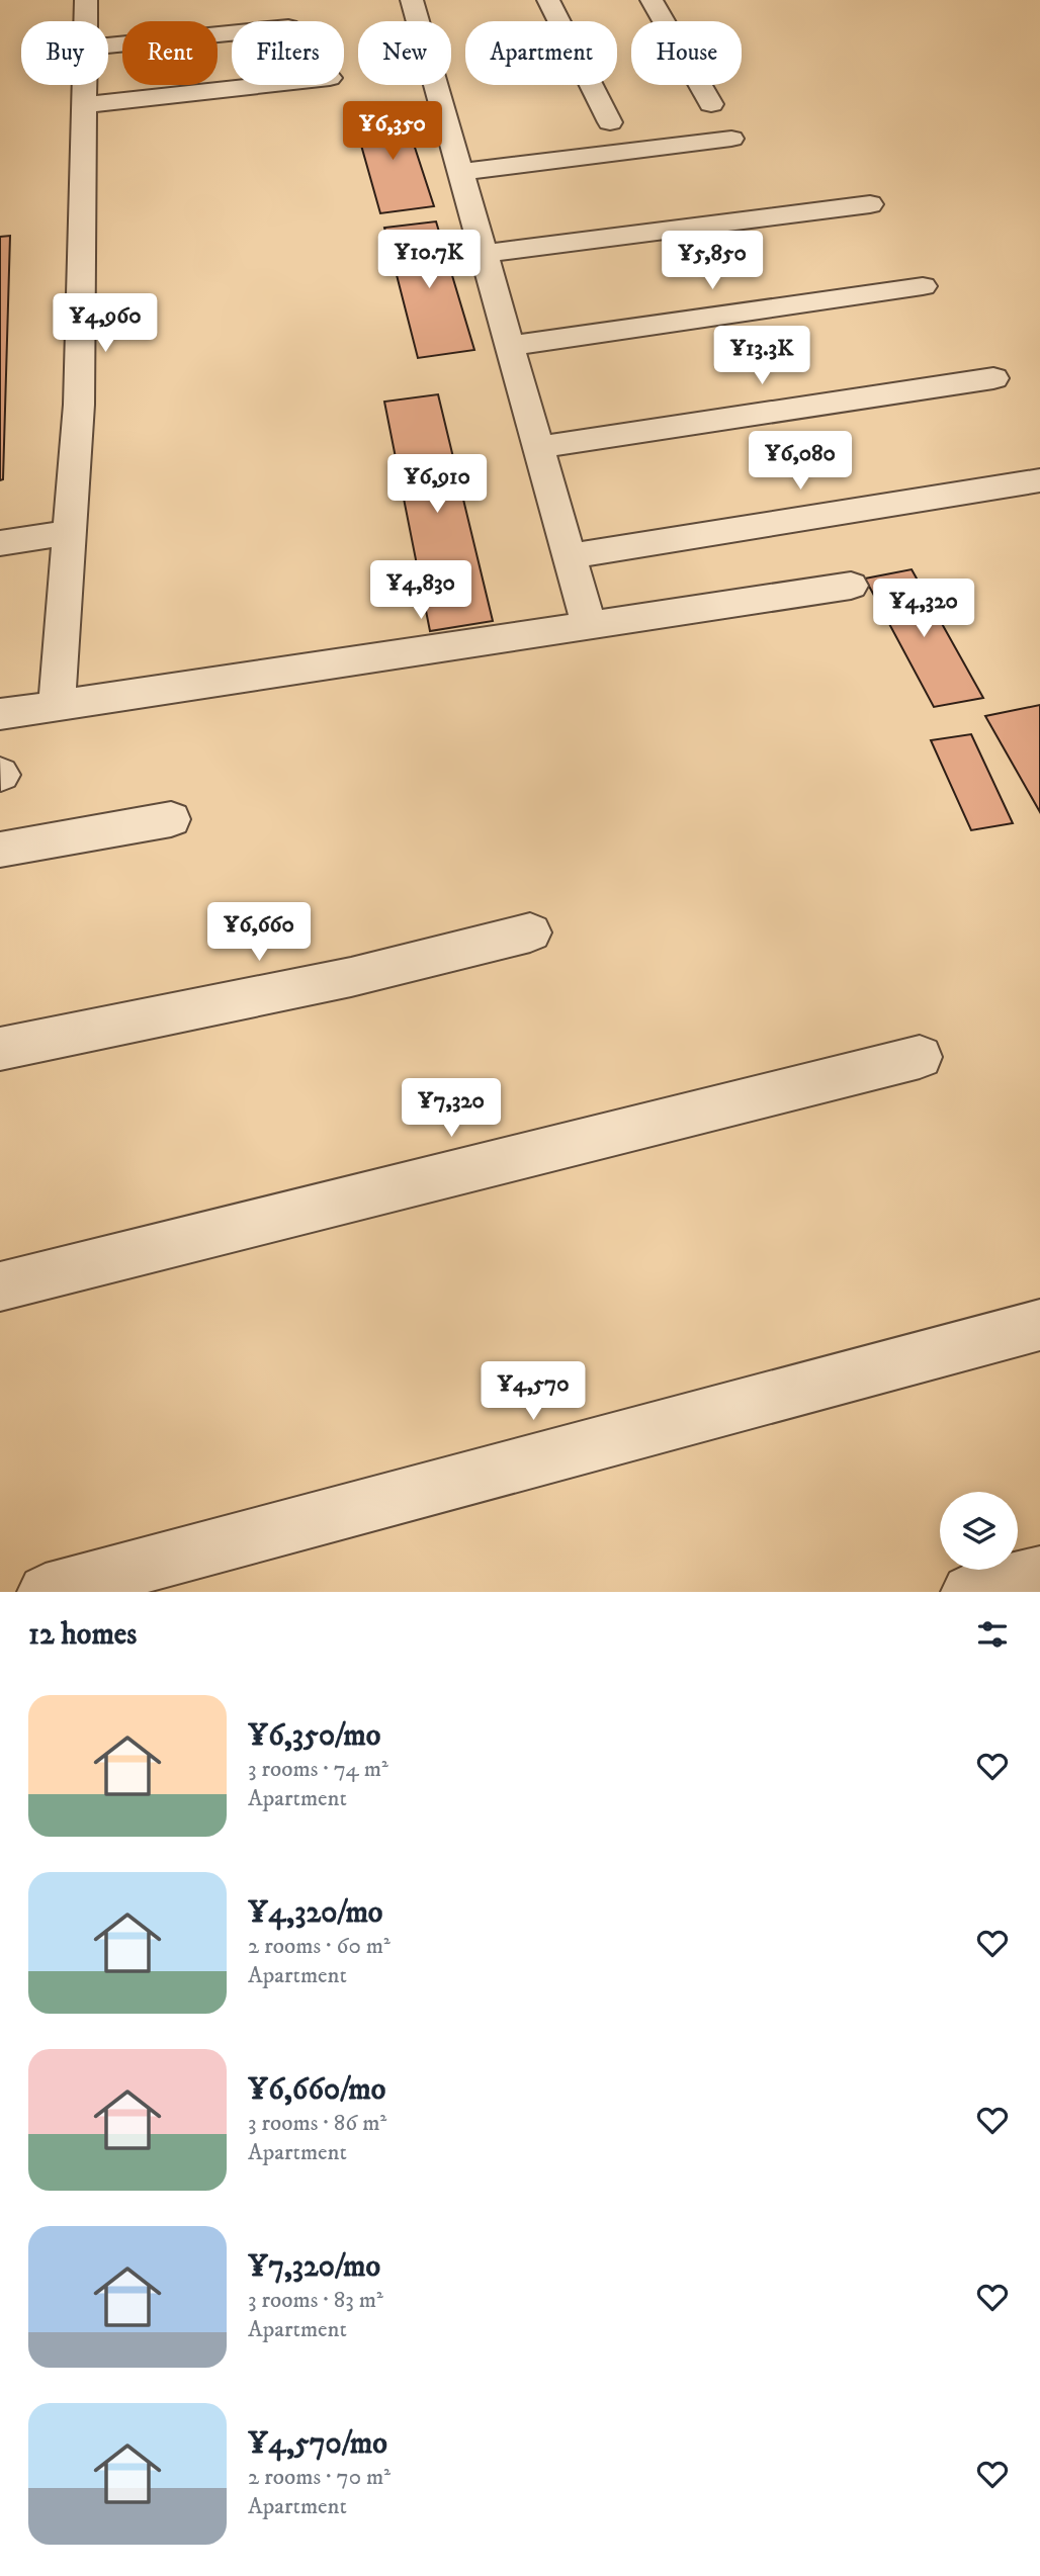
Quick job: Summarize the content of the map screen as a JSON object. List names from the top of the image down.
{
  "page": {
    "chip": [
      "Buy",
      "Rent",
      "Filters",
      "New",
      "Apartment",
      "House"
    ],
    "price": [
      "¥6,350",
      "¥10.7K",
      "¥5,850",
      "¥4,960",
      "¥13.3K",
      "¥6,080",
      "¥6,910",
      "¥4,830",
      "¥4,320",
      "¥6,660",
      "¥7,320",
      "¥4,570"
    ],
    "heading": "12 homes",
    "list": [
      {
        "name": "¥6,350/mo",
        "note": "3 rooms · 74 m² · Apartment"
      },
      {
        "name": "¥4,320/mo",
        "note": "2 rooms · 60 m² · Apartment"
      },
      {
        "name": "¥6,660/mo",
        "note": "3 rooms · 86 m² · Apartment"
      },
      {
        "name": "¥7,320/mo",
        "note": "3 rooms · 83 m² · Apartment"
      },
      {
        "name": "¥4,570/mo",
        "note": "2 rooms · 70 m² · Apartment"
      }
    ]
  }
}
